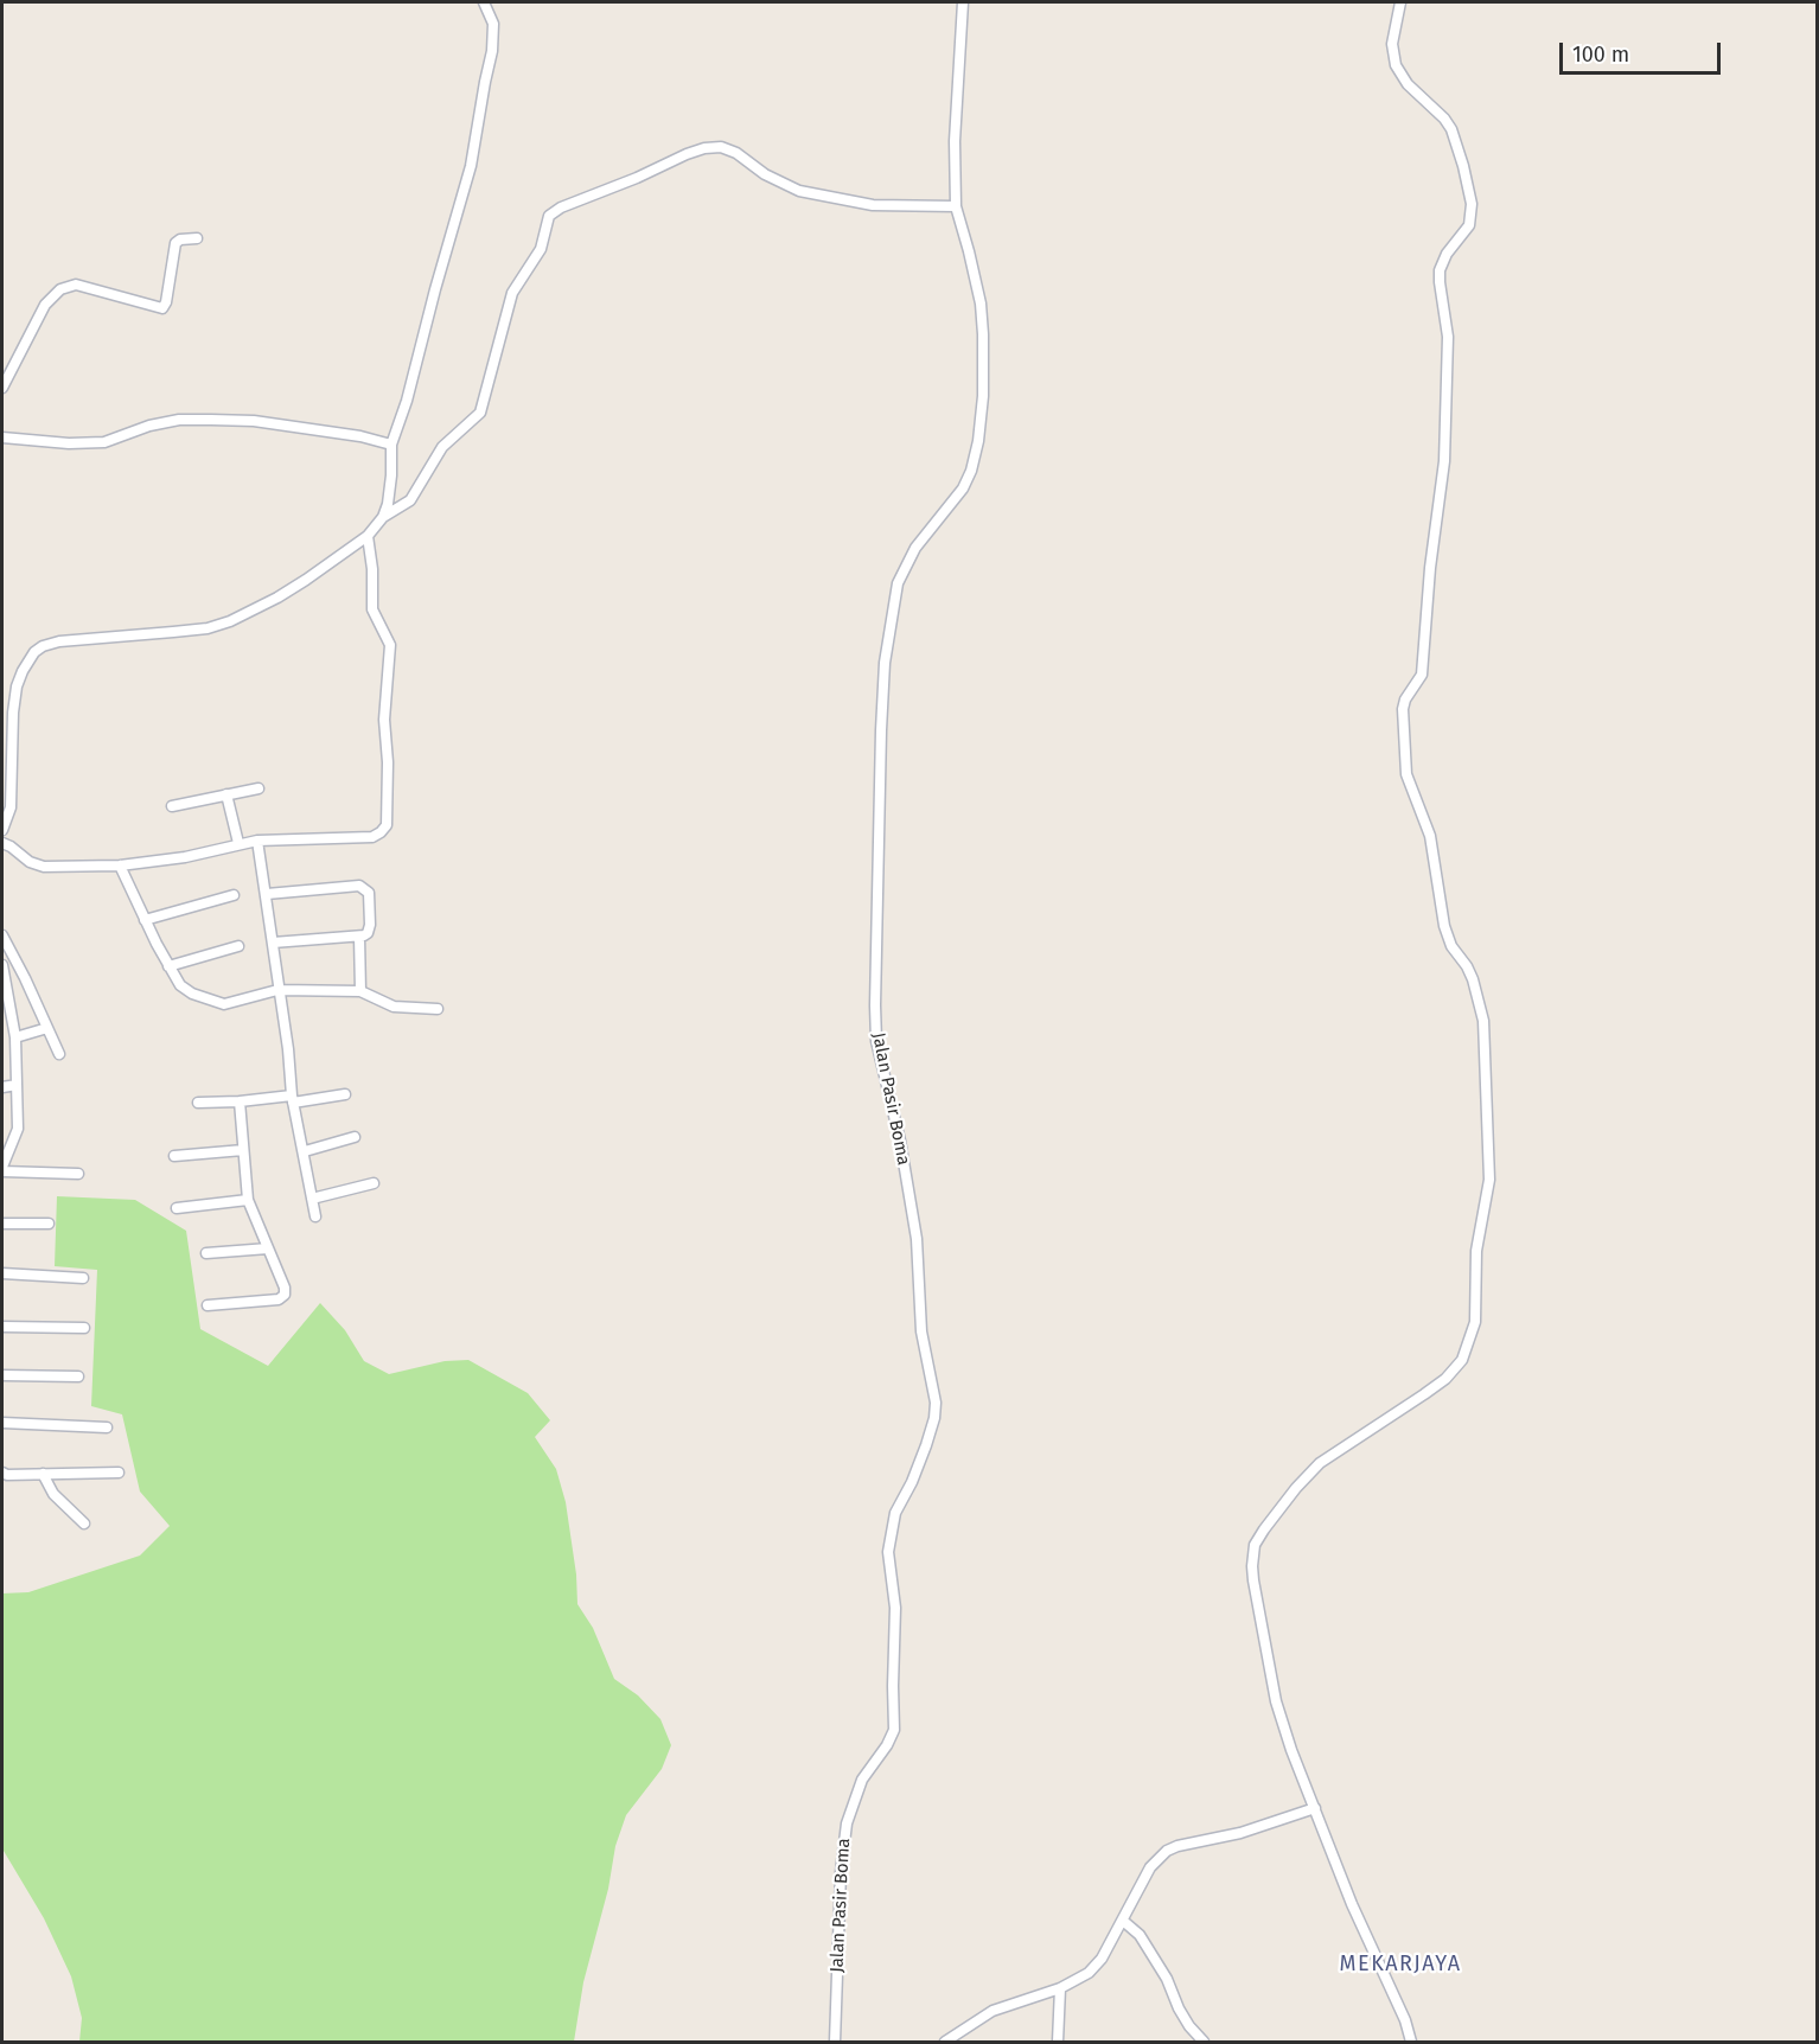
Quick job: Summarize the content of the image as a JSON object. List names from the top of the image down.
{
  "streets": {
    "street": ["Jalan Pasir Boma"]
  },
  "districts": ["MEKARJAYA"],
  "scale_bar": "100 m"
}
